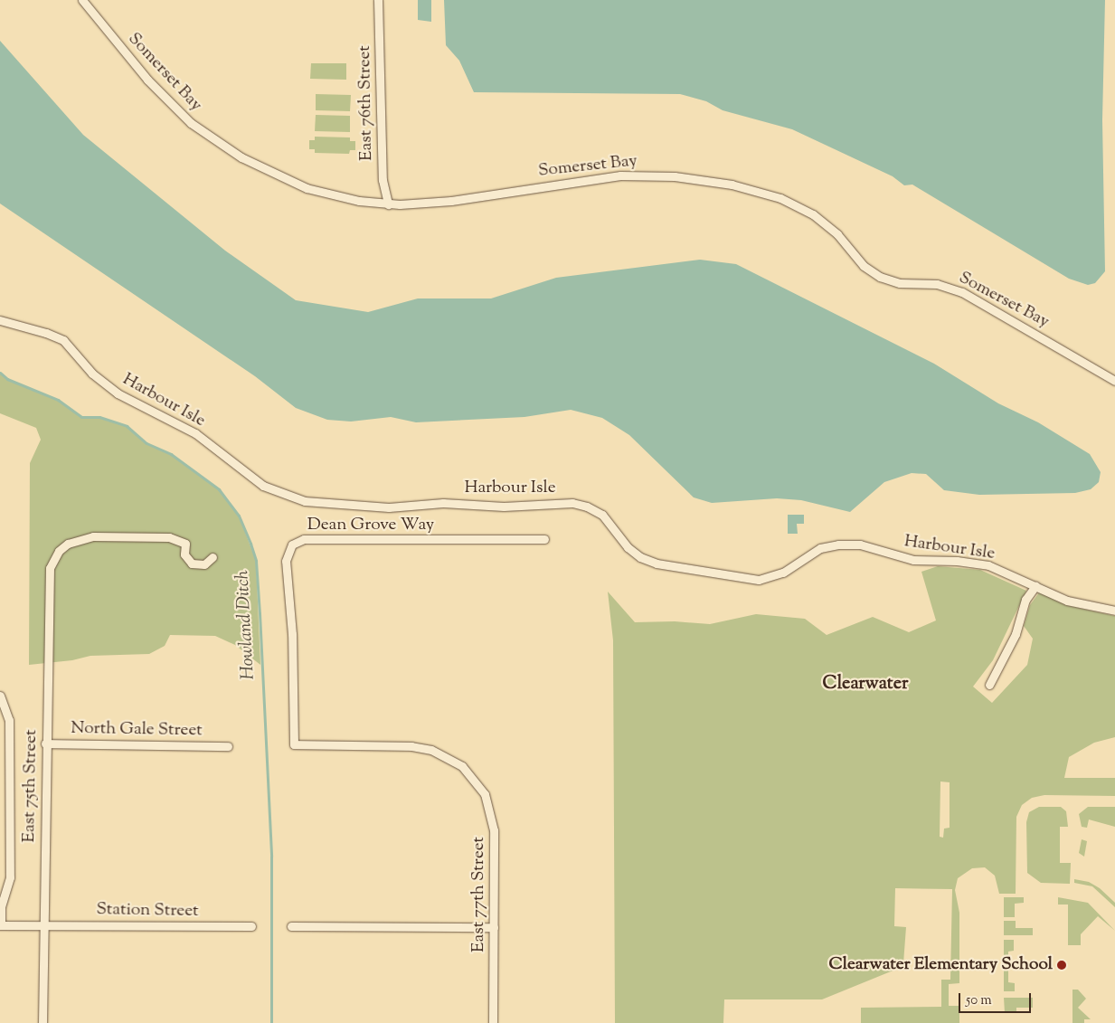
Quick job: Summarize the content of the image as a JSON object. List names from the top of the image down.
{
  "streets": {
    "street": [
      "Somerset Bay",
      "East 76th Street",
      "Harbour Isle",
      "Dean Grove Way",
      "North Gale Street",
      "East 75th Street",
      "East 77th Street",
      "Station Street"
    ]
  },
  "crossings": [
    ["Somerset Bay", "East 76th Street"],
    ["Dean Grove Way", "East 77th Street"],
    ["North Gale Street", "East 75th Street"],
    ["East 75th Street", "Station Street"]
  ],
  "districts": ["Clearwater"],
  "water": ["Howland Ditch"],
  "places": ["Clearwater Elementary School"],
  "scale_bar": "50 m"
}
